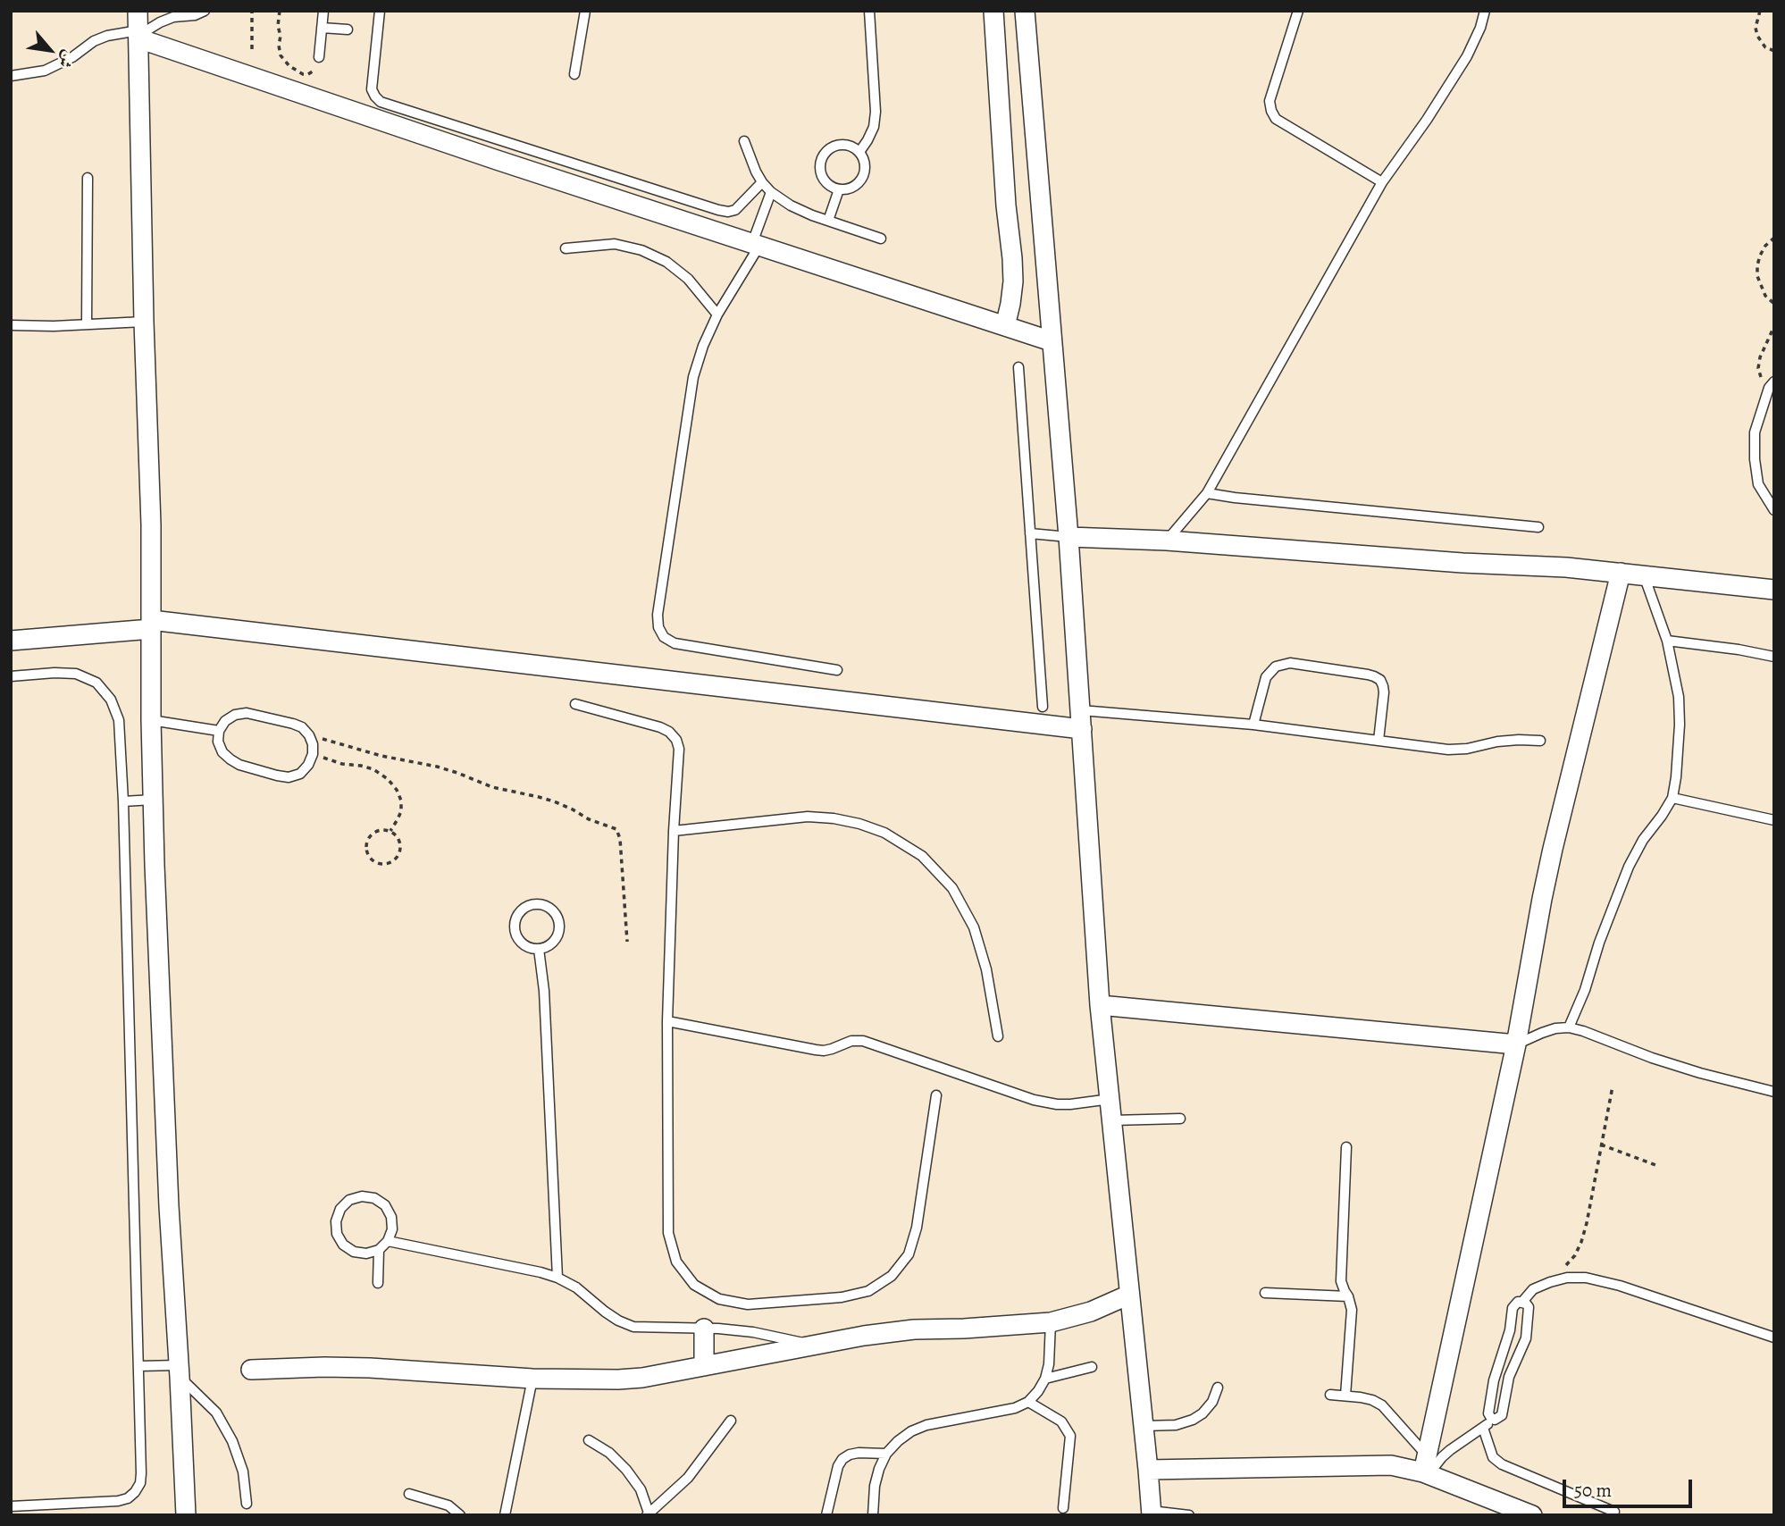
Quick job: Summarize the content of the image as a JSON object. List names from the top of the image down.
{
  "scale_bar": "50 m",
  "north": "bottom right"
}
